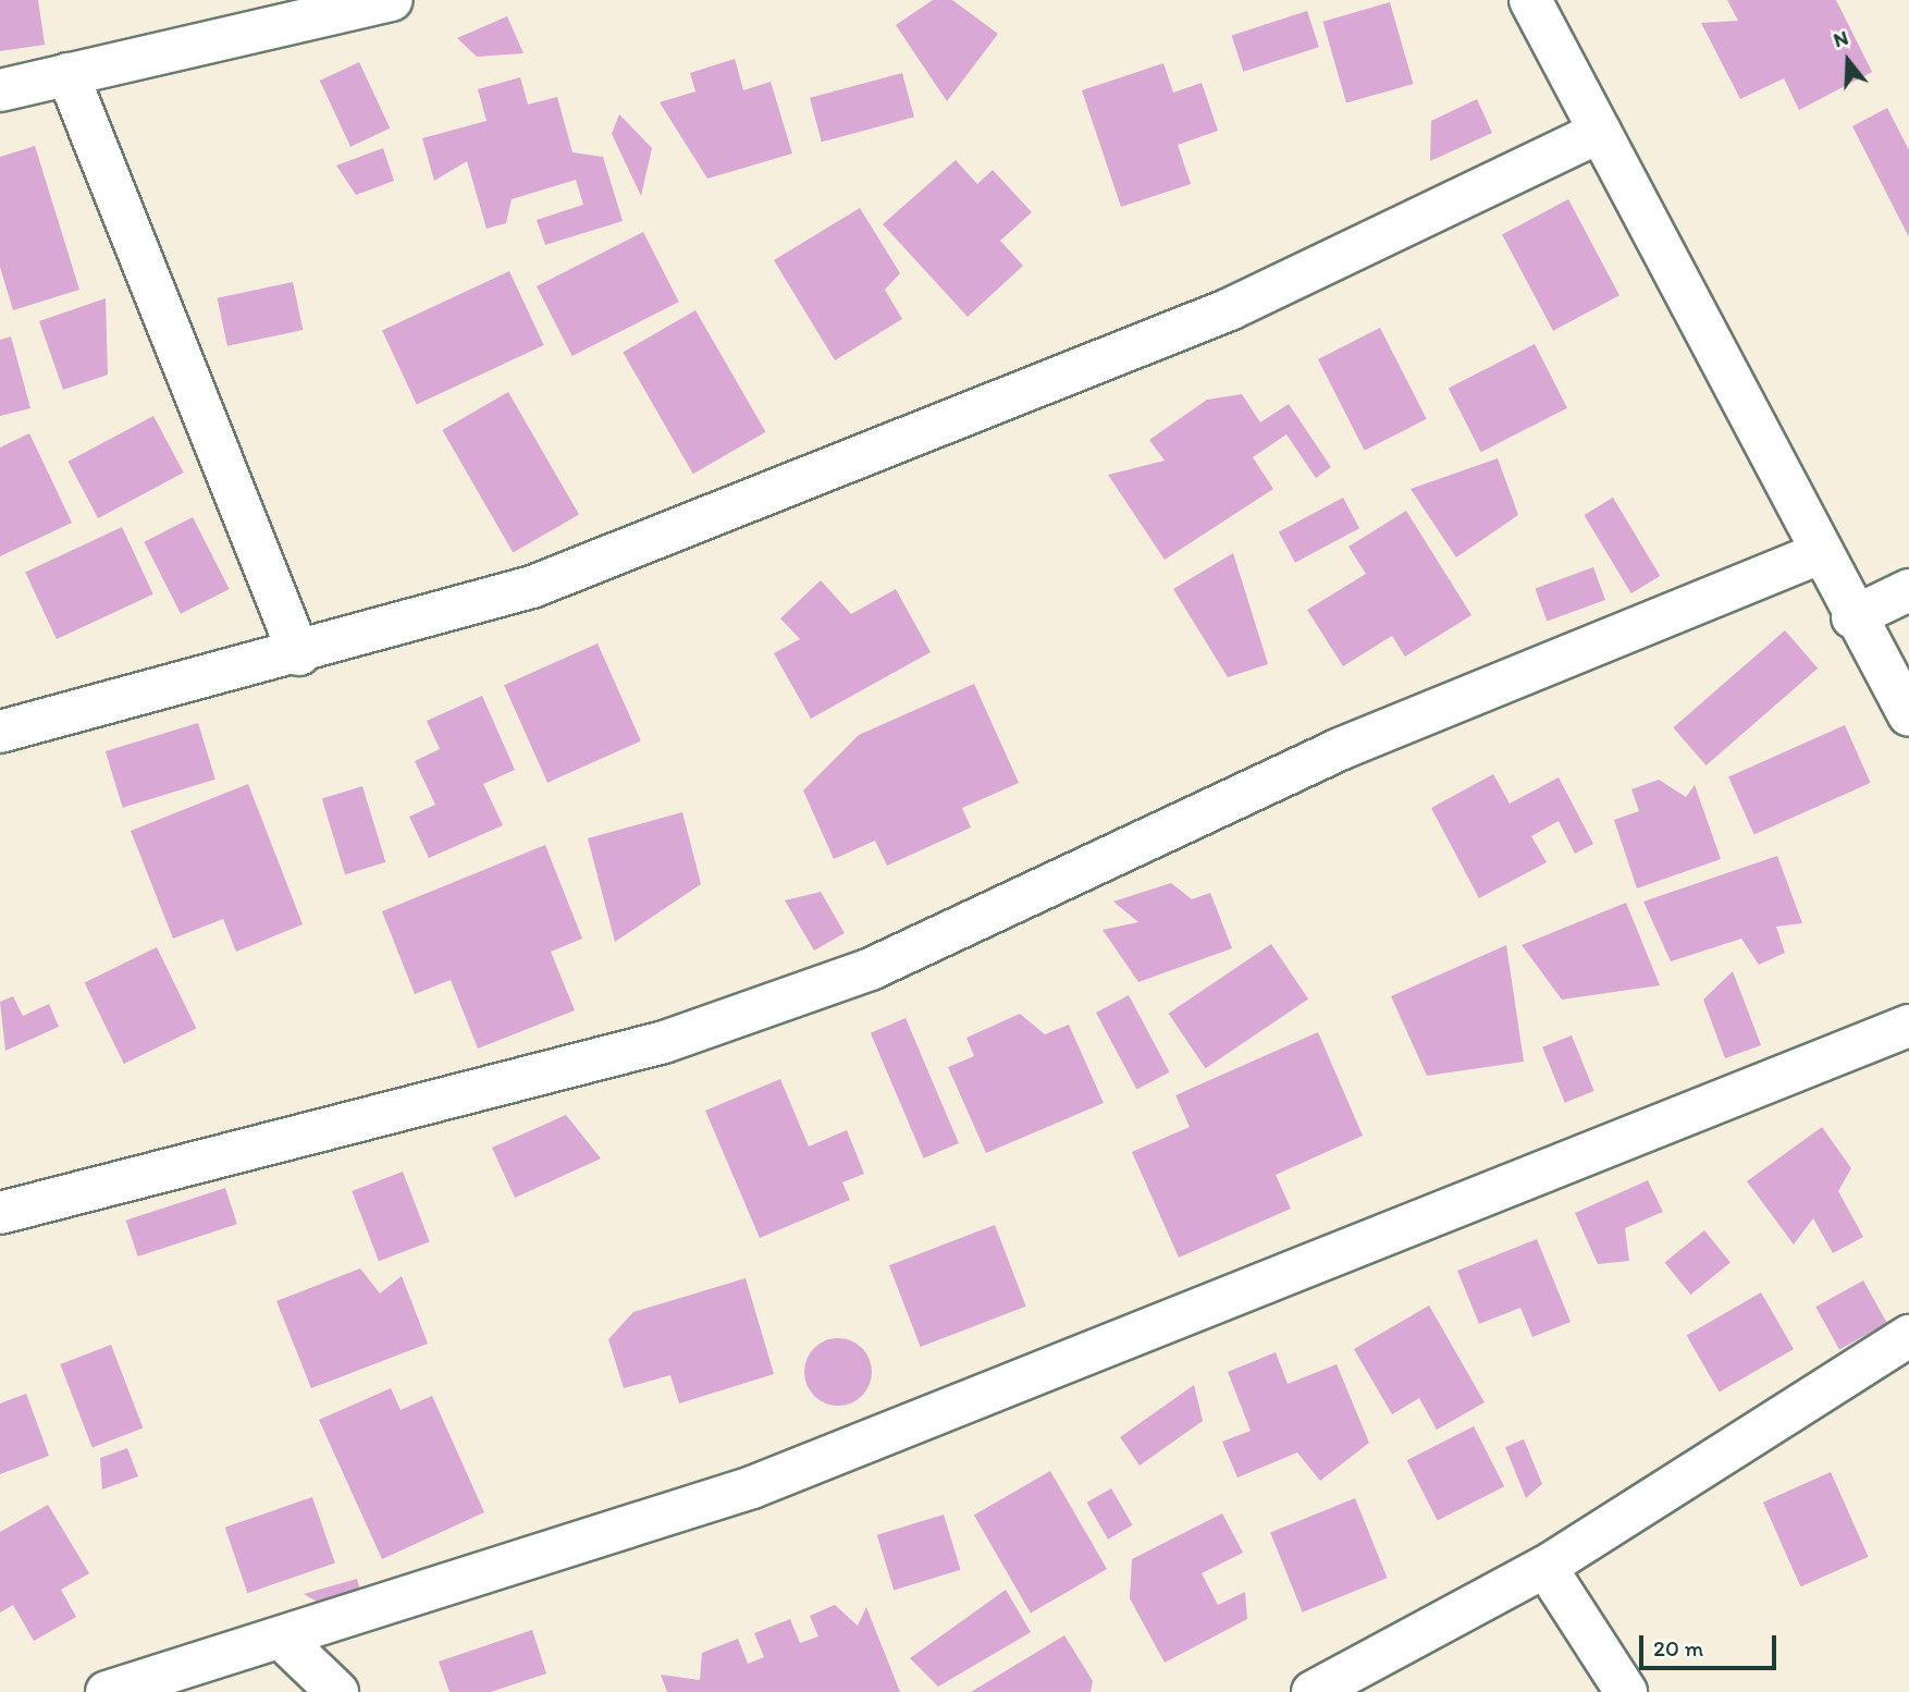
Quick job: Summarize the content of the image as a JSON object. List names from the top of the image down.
{
  "scale_bar": "20 m",
  "north": "top"
}
